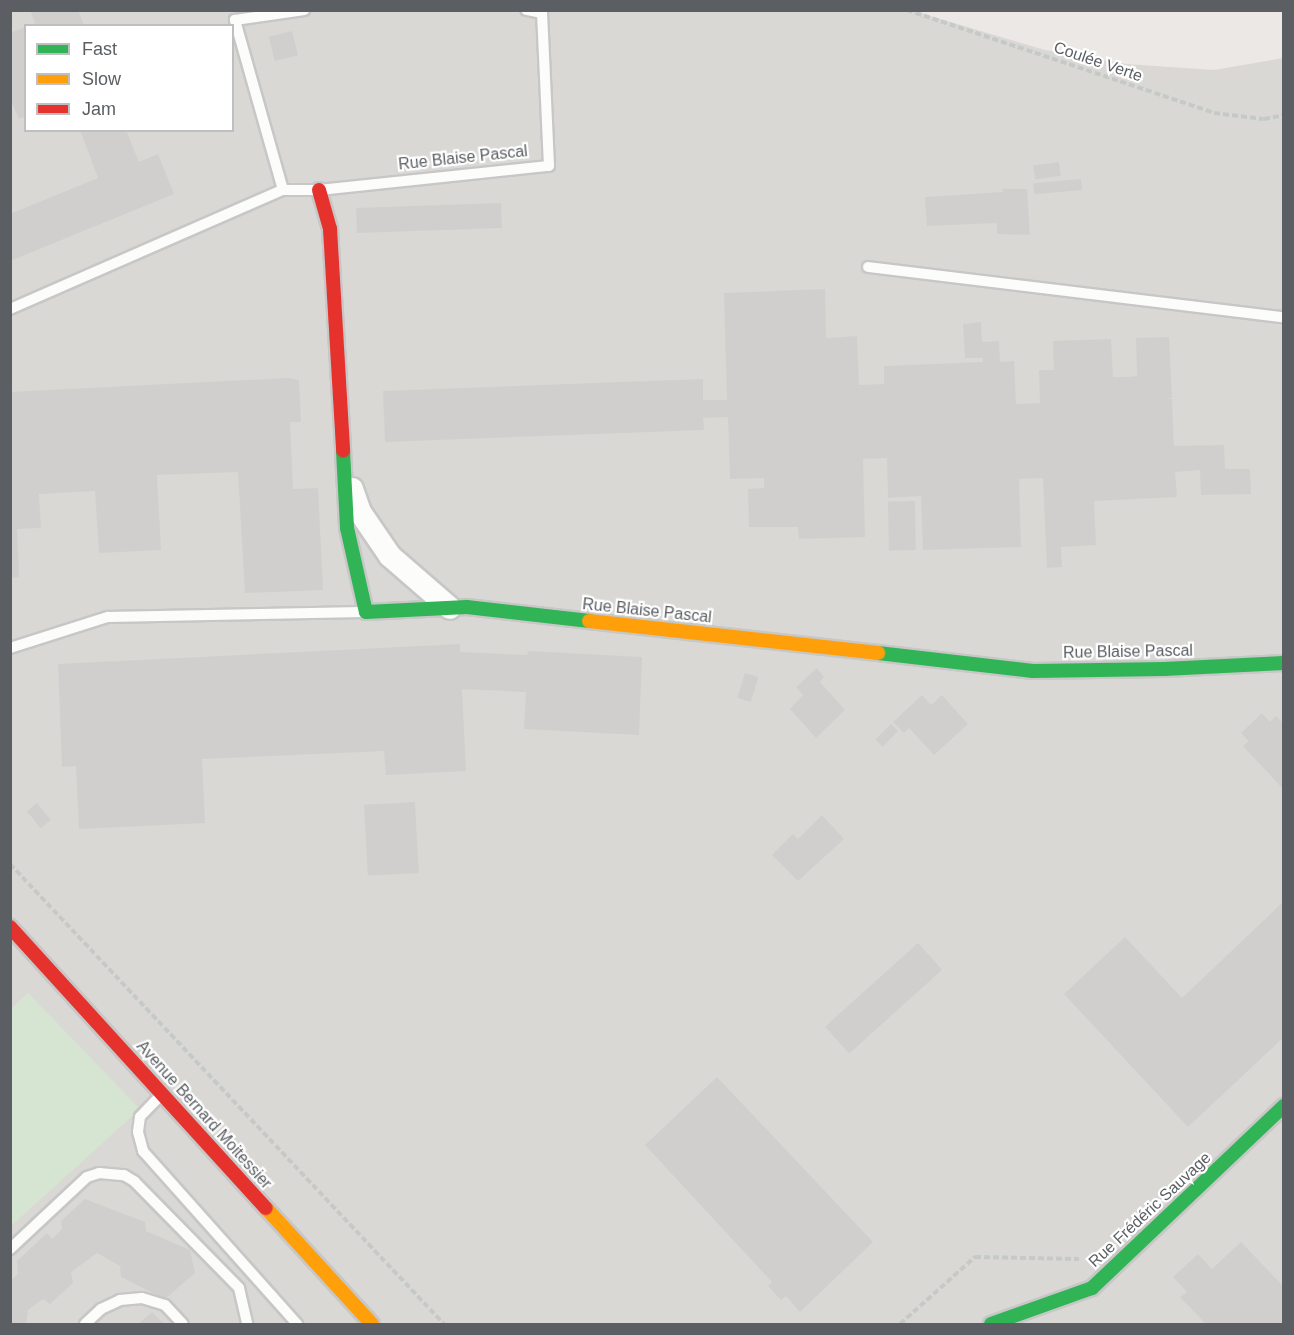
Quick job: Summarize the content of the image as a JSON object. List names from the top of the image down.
{
  "streets": {
    "street": ["Rue Blaise Pascal", "Avenue Bernard Moitessier", "Rue Frédéric Sauvage"],
    "path": ["Coulée Verte"]
  },
  "legend": ["Fast", "Slow", "Jam"]
}
